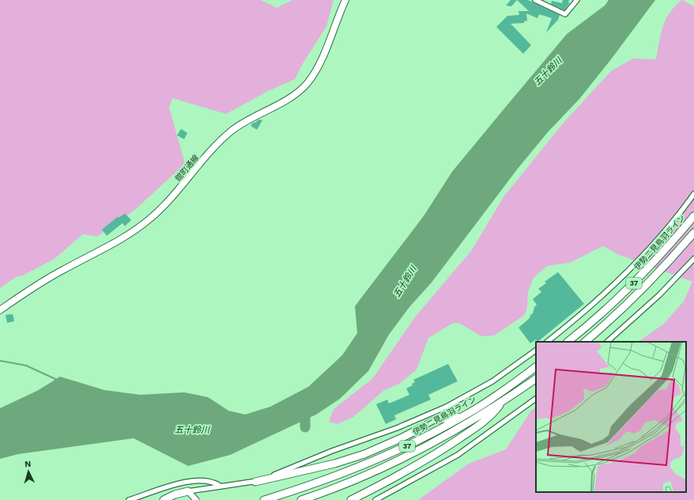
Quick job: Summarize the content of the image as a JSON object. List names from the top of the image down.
{
  "streets": {
    "main road": ["館町通線", "伊勢二見鳥羽ライン", "37"]
  },
  "water": ["五十鈴川"],
  "north": "top"
}
